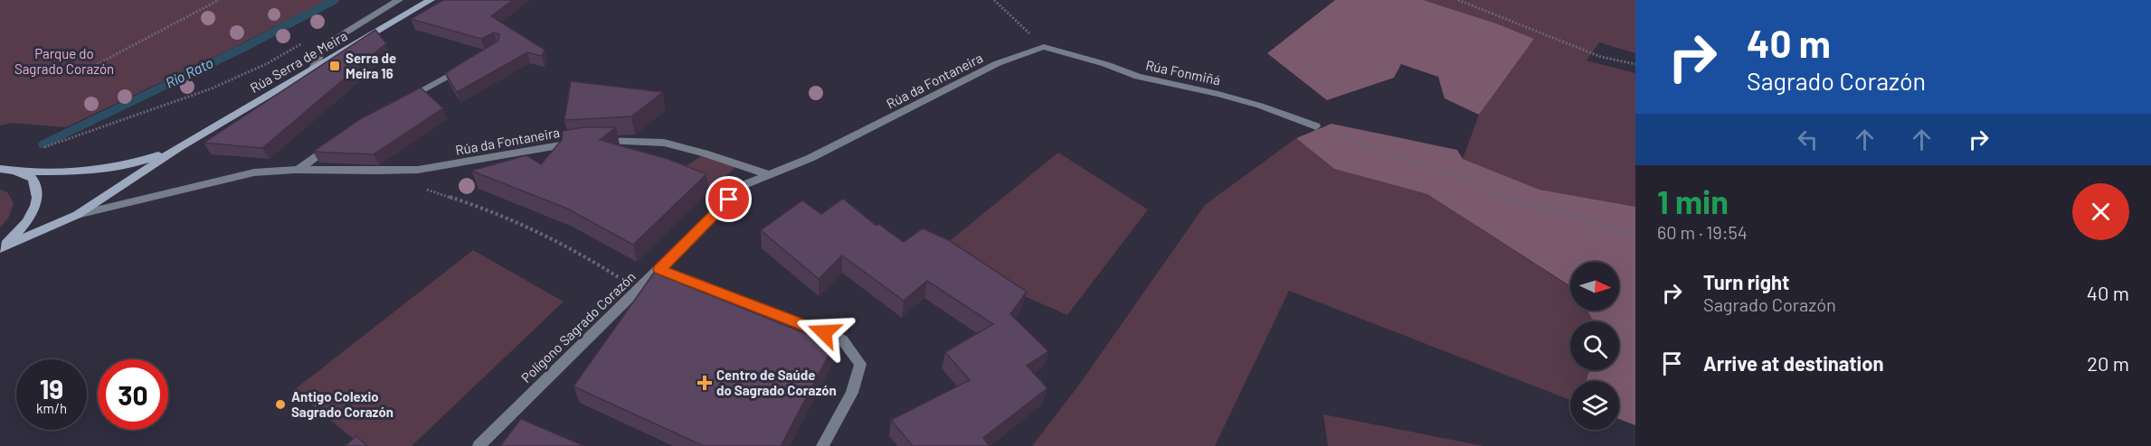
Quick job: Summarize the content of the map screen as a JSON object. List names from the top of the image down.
{
  "streets": {
    "street": [
      "Rúa Serra de Meira",
      "Rúa Fonmiñá",
      "Rúa da Fontaneira",
      "Polígono Sagrado Corazón"
    ]
  },
  "crossings": [
    ["Rúa Serra de Meira", "Rúa da Fontaneira"],
    ["Rúa Fonmiñá", "Rúa da Fontaneira"],
    ["Rúa da Fontaneira", "Polígono Sagrado Corazón"]
  ],
  "water": ["Río Rato"],
  "parks": ["Parque do Sagrado Corazón"],
  "places": {
    "transit": ["Serra de Meira 16"],
    "health": ["Centro de Saúde do Sagrado Corazón"],
    "other": ["Antigo Colexio Sagrado Corazón"]
  },
  "north": "right",
  "page": {
    "turn": ["40 m", "Sagrado Corazón"],
    "heading": ["1 min", "60 m · 19:54"],
    "list": [
      {
        "name": "Turn right",
        "note": "Sagrado Corazón",
        "value": "40 m"
      },
      {
        "name": "Arrive at destination",
        "value": "20 m"
      }
    ],
    "speed": "19 km/h",
    "limit": "30"
  }
}
